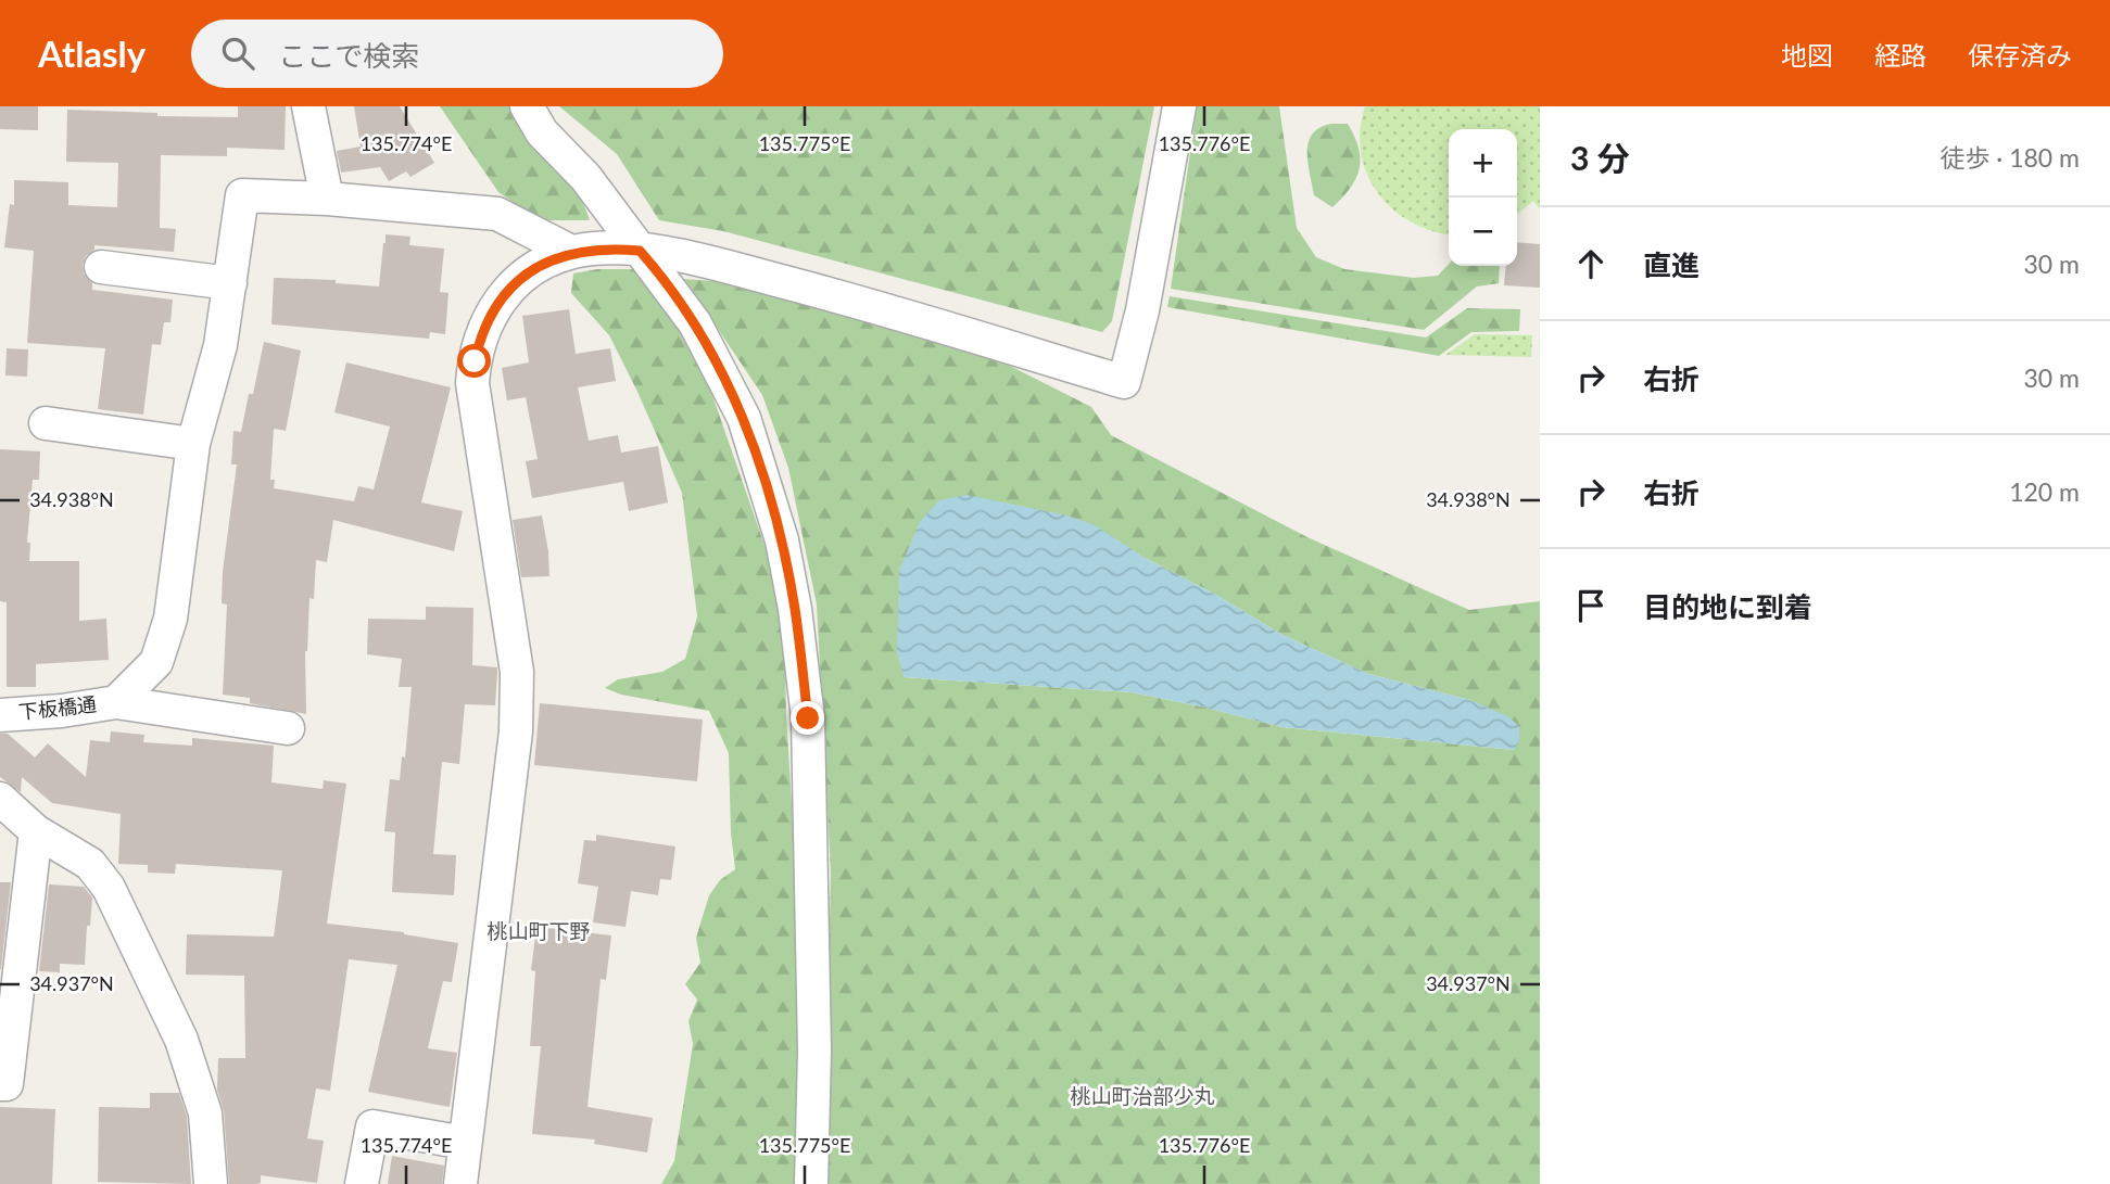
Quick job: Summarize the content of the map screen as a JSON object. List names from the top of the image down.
{
  "streets": {
    "street": ["下板橋通"]
  },
  "districts": ["桃山町下野", "桃山町治部少丸"],
  "page": {
    "header": "Atlasly",
    "search": "ここで検索",
    "nav": ["地図", "経路", "保存済み"],
    "heading": ["3 分", "徒歩 · 180 m"],
    "map_buttons": ["+", "−"],
    "list": [
      ["直進", "30 m"],
      ["右折", "30 m"],
      ["右折", "120 m"],
      "目的地に到着"
    ]
  },
  "coordinates": [
    "135.774°E",
    "135.775°E",
    "135.776°E",
    "34.938°N",
    "34.937°N"
  ]
}
